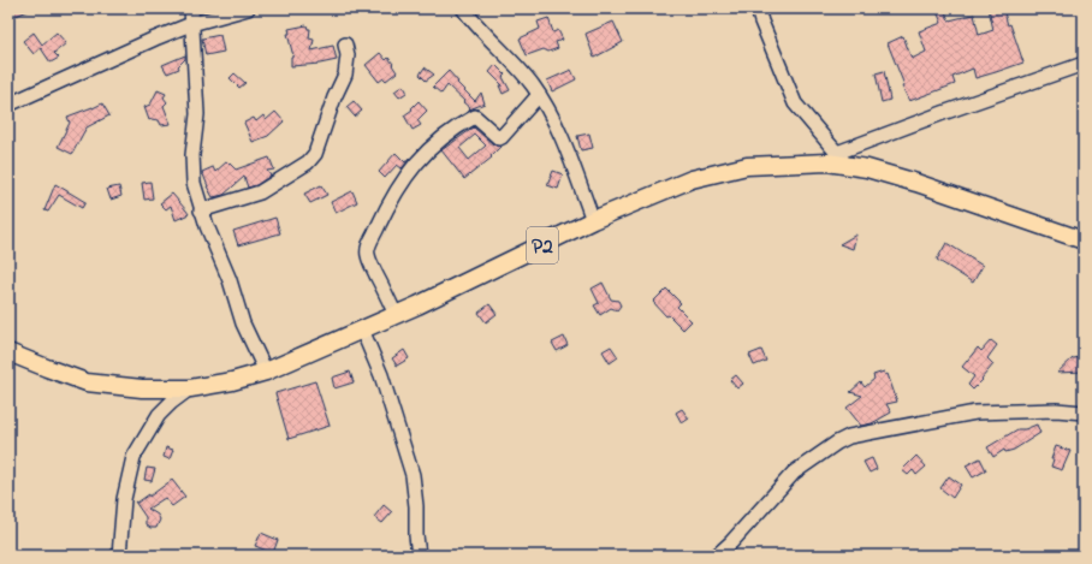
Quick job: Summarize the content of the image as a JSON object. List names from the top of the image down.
{
  "streets": {
    "main road": ["P2"]
  }
}
